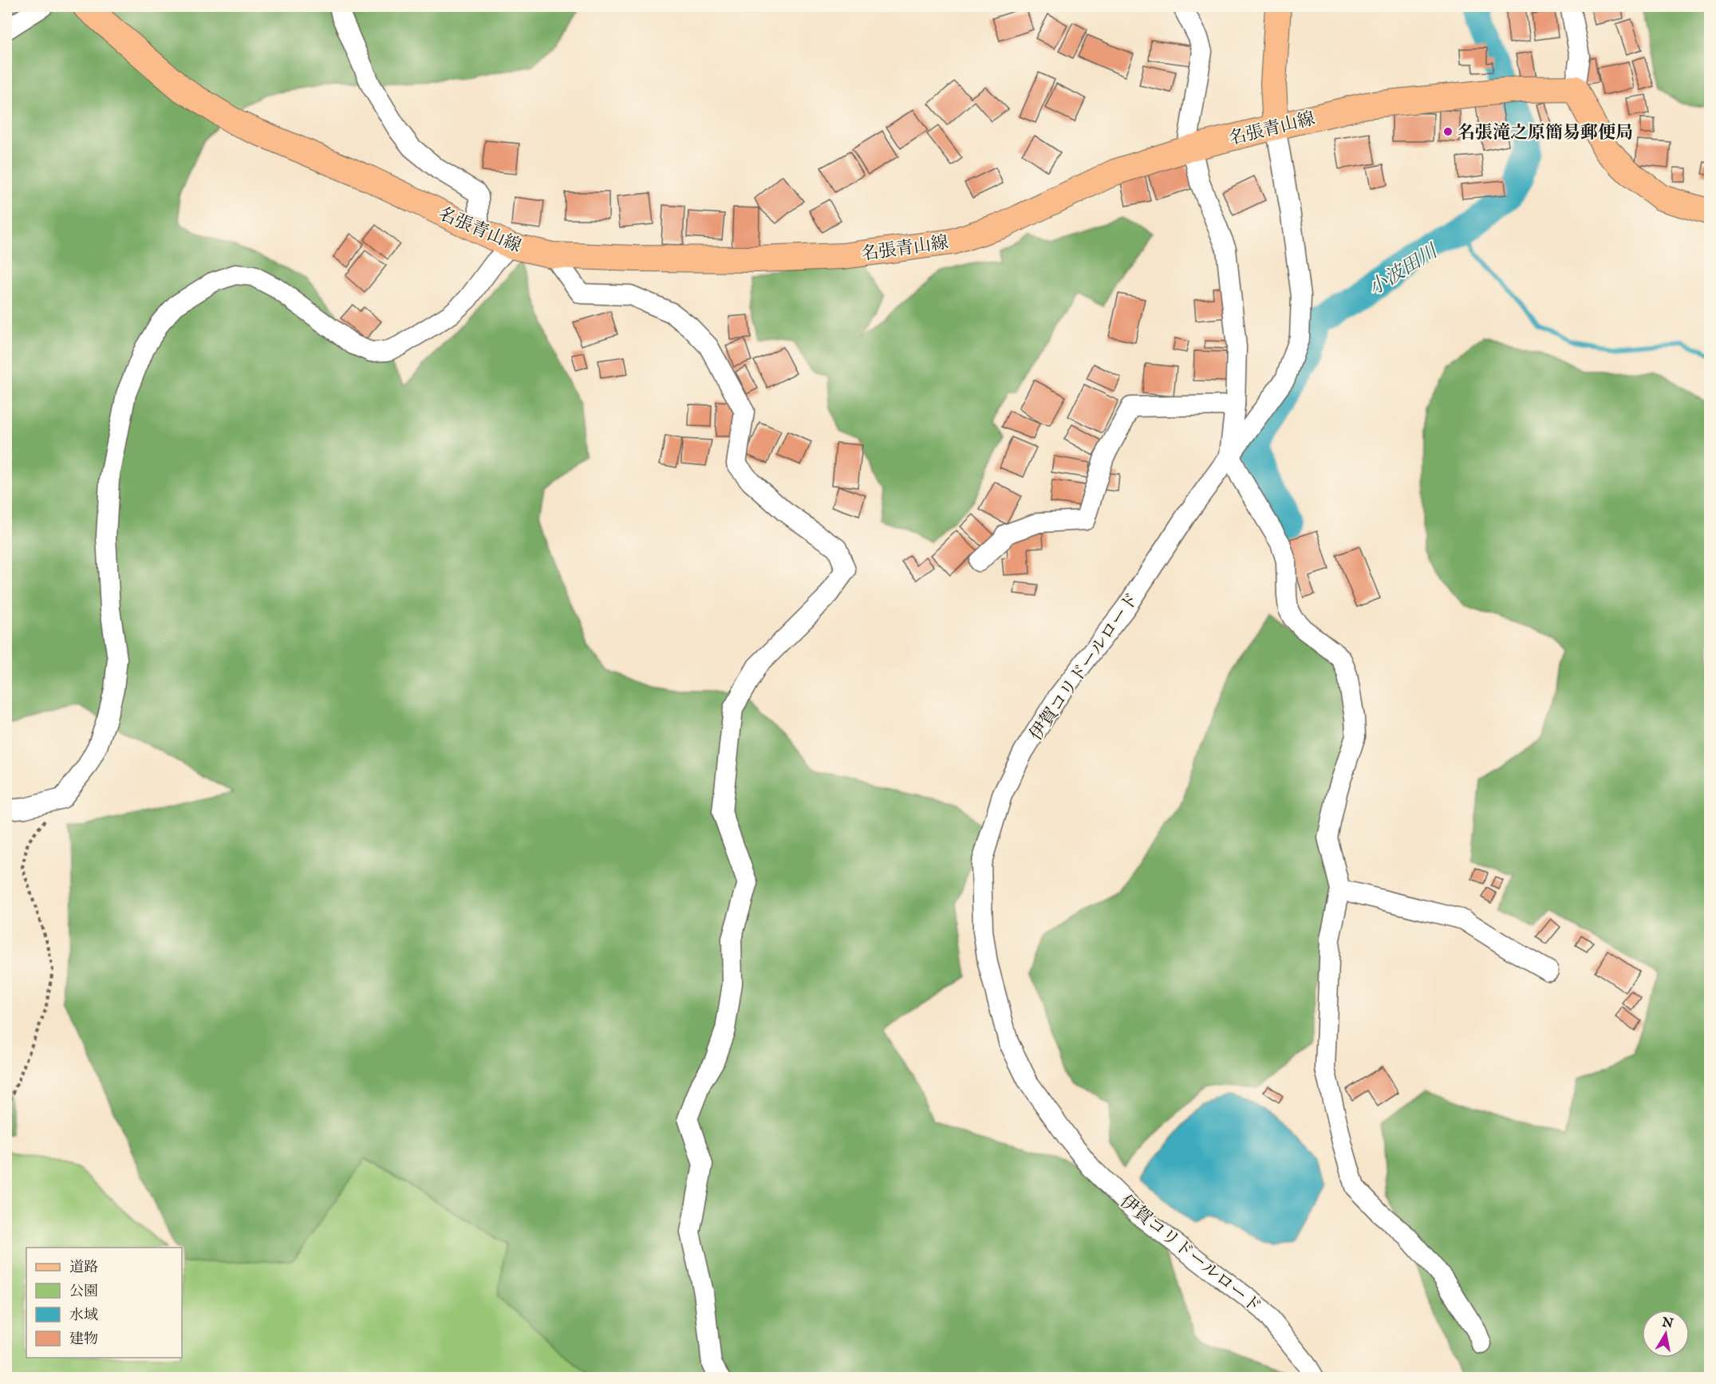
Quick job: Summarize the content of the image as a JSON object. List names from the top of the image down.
{
  "streets": {
    "main road": ["名張青山線"],
    "street": ["伊賀コリドールロード"]
  },
  "crossings": [
    ["名張青山線", "伊賀コリドールロード"]
  ],
  "water": ["小波田川"],
  "places": ["名張滝之原簡易郵便局"],
  "legend": [
    "道路",
    "公園",
    "水域",
    "建物"
  ],
  "north": "top"
}
